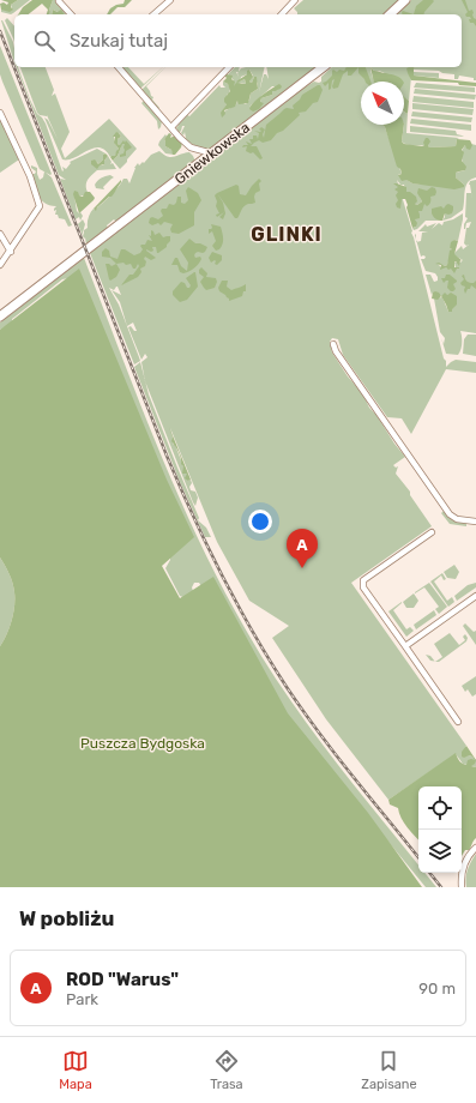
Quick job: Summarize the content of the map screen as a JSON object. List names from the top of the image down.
{
  "streets": {
    "main road": ["Gniewkowska"]
  },
  "districts": ["GLINKI"],
  "parks": ["Puszcza Bydgoska"],
  "north": "top left",
  "page": {
    "search": "Szukaj tutaj",
    "pins": "A",
    "heading": "W pobliżu",
    "list": [
      {
        "mark": "A",
        "name": "ROD \"Warus\"",
        "note": "Park",
        "value": "90 m"
      }
    ],
    "nav": ["Mapa", "Trasa", "Zapisane"]
  }
}
